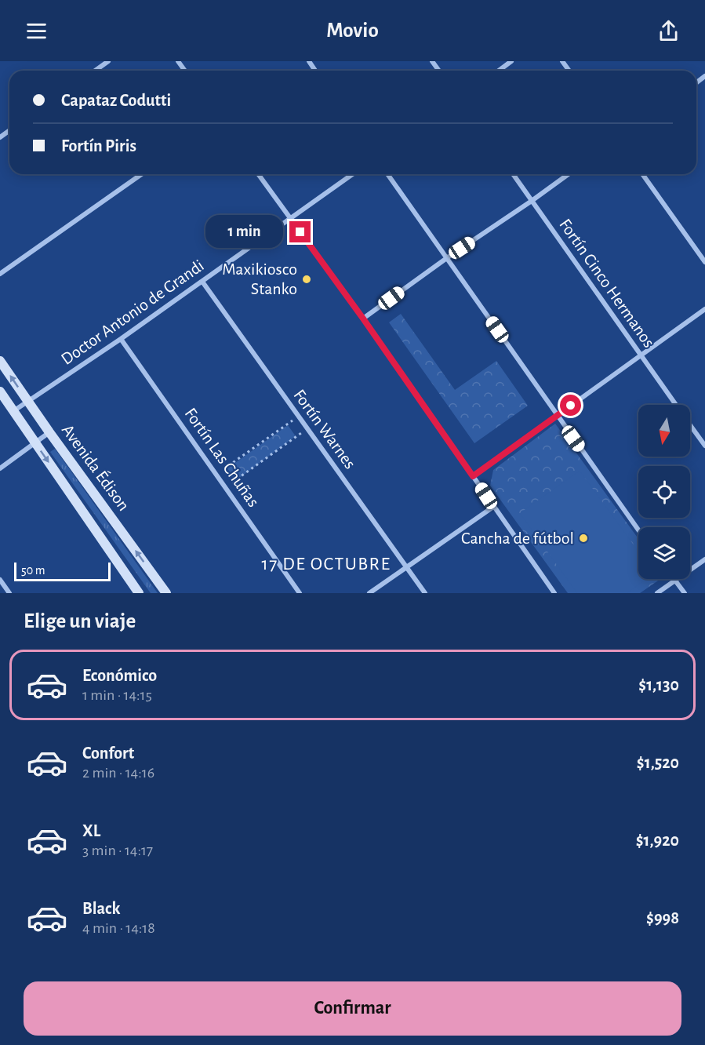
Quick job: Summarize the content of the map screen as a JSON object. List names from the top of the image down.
{
  "streets": {
    "main road": ["Avenida Édison"],
    "street": [
      "Fortín Cinco Hermanos",
      "Doctor Antonio de Grandi",
      "Fortín Warnes",
      "Fortín Las Chuñas"
    ]
  },
  "crossings": [
    ["Doctor Antonio de Grandi", "Fortín Warnes"],
    ["Doctor Antonio de Grandi", "Fortín Las Chuñas"],
    ["Doctor Antonio de Grandi", "Avenida Édison"]
  ],
  "districts": ["17 DE OCTUBRE"],
  "places": ["Maxikiosco Stanko", "Cancha de fútbol"],
  "scale_bar": "50 m",
  "north": "bottom",
  "page": {
    "header": "Movio",
    "banner": ["Capataz Codutti", "Fortín Piris"],
    "bubble": "1 min",
    "scale": "50 m",
    "heading": "Elige un viaje",
    "list": [
      {
        "name": "Económico",
        "note": "1 min · 14:15",
        "value": "$1,130"
      },
      {
        "name": "Confort",
        "note": "2 min · 14:16",
        "value": "$1,520"
      },
      {
        "name": "XL",
        "note": "3 min · 14:17",
        "value": "$1,920"
      },
      {
        "name": "Black",
        "note": "4 min · 14:18",
        "value": "$998"
      }
    ],
    "buttons": "Confirmar"
  }
}
